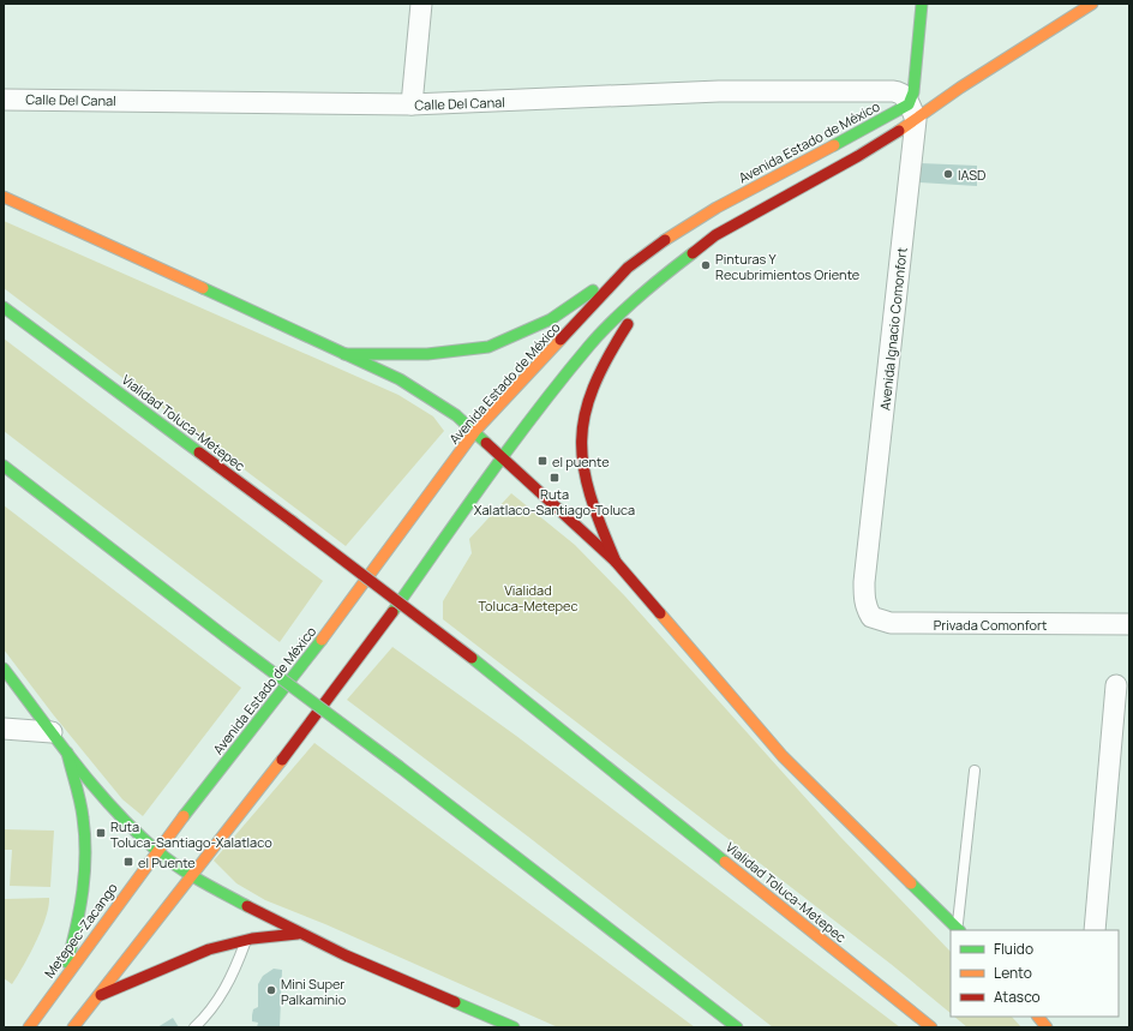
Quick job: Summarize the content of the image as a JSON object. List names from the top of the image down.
{
  "streets": {
    "main road": [
      "Avenida Estado de México",
      "Avenida Ignacio Comonfort",
      "Vialidad Toluca-Metepec",
      "Metepec-Zacango"
    ],
    "street": ["Calle Del Canal", "Privada Comonfort"]
  },
  "crossings": [
    ["Calle Del Canal", "Avenida Estado de México"],
    ["Calle Del Canal", "Avenida Ignacio Comonfort"],
    ["Avenida Estado de México", "Avenida Ignacio Comonfort"],
    ["Avenida Estado de México", "Metepec-Zacango"],
    ["Avenida Ignacio Comonfort", "Privada Comonfort"]
  ],
  "parks": ["Vialidad Toluca-Metepec"],
  "places": {
    "other": ["IASD", "Pinturas Y Recubrimientos Oriente", "Mini Super Palkaminio"],
    "transit": [
      "el puente",
      "Ruta Xalatlaco-Santiago-Toluca",
      "Ruta Toluca-Santiago-Xalatlaco",
      "el Puente"
    ]
  },
  "legend": ["Fluido", "Lento", "Atasco"]
}
